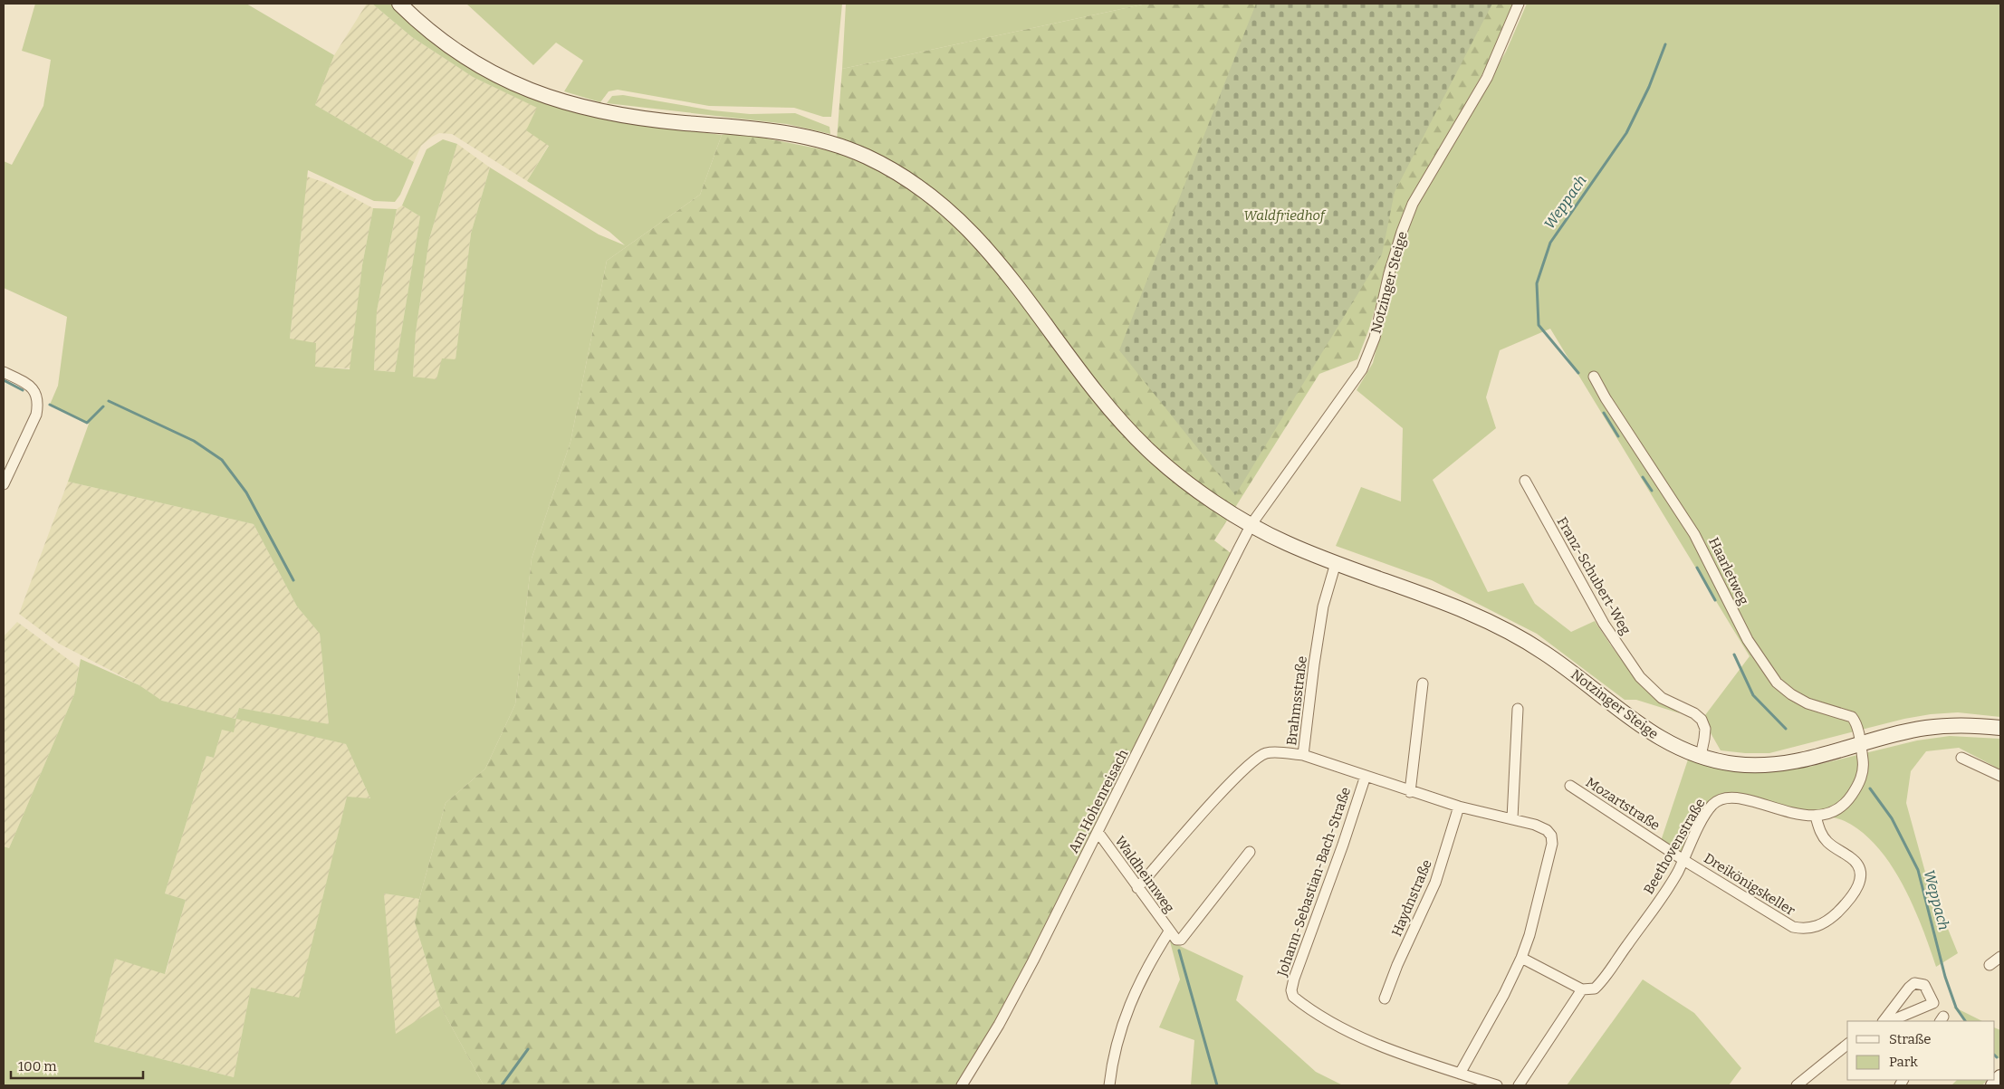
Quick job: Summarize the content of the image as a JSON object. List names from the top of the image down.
{
  "streets": {
    "main road": ["Notzinger Steige"],
    "street": [
      "Haarletweg",
      "Franz-Schubert-Weg",
      "Brahmsstraße",
      "Am Hohenreisach",
      "Mozartstraße",
      "Beethovenstraße",
      "Waldheimweg",
      "Johann-Sebastian-Bach-Straße",
      "Dreikönigskeller",
      "Haydnstraße"
    ]
  },
  "crossings": [
    ["Notzinger Steige", "Haarletweg"],
    ["Notzinger Steige", "Franz-Schubert-Weg"],
    ["Notzinger Steige", "Brahmsstraße"],
    ["Notzinger Steige", "Am Hohenreisach"],
    ["Brahmsstraße", "Waldheimweg"],
    ["Am Hohenreisach", "Waldheimweg"],
    ["Mozartstraße", "Beethovenstraße"],
    ["Mozartstraße", "Dreikönigskeller"],
    ["Beethovenstraße", "Dreikönigskeller"]
  ],
  "water": ["Weppach"],
  "parks": ["Waldfriedhof"],
  "legend": ["Straße", "Park"],
  "scale_bar": "100 m"
}
